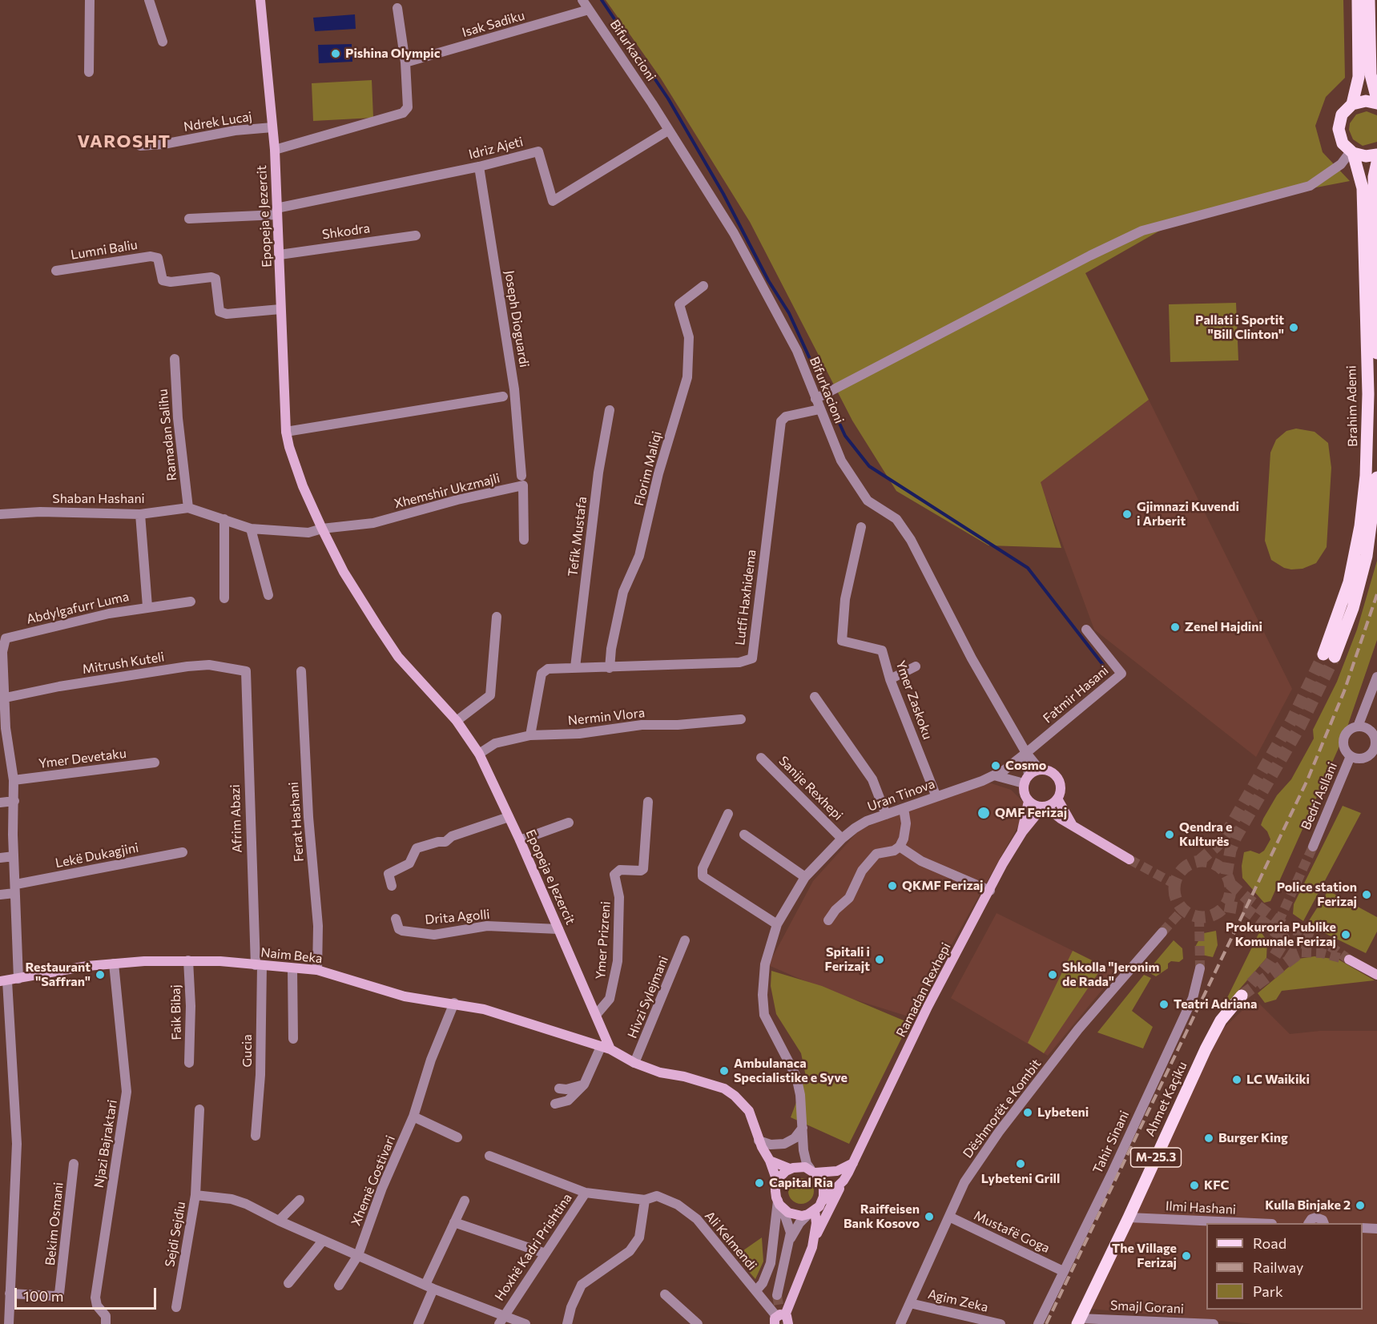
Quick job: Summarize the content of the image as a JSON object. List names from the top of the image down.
{
  "streets": {
    "main road": [
      "Epopeja e Jezercit",
      "Brahim Ademi",
      "Naim Beka",
      "Ramadan Rexhepi",
      "Ahmet Kaçiku",
      "M-25.3"
    ],
    "street": [
      "Isak Sadiku",
      "Bifurkacioni",
      "Ndrek Lucaj",
      "Idriz Ajeti",
      "Shkodra",
      "Lumni Baliu",
      "Joseph Dioguardi",
      "Ramadan Salihu",
      "Florim Maliqi",
      "Xhemshir Ukzmajli",
      "Shaban Hashani",
      "Tefik Mustafa",
      "Lutfi Haxhidema",
      "Abdylgafurr Luma",
      "Mitrush Kuteli",
      "Fatmir Hasani",
      "Ymer Zaskoku",
      "Nermin Vlora",
      "Ymer Devetaku",
      "Sanije Rexhepi",
      "Uran Tinova",
      "Bedri Asllani",
      "Afrim Abazi",
      "Ferat Hashani",
      "Lekë Dukagjini",
      "Drita Agolli",
      "Ymer Prizreni",
      "Hivzi Sylejmani",
      "Faik Bibaj",
      "Gucia",
      "Dëshmorët e Kombit",
      "Tahir Sinani",
      "Njazi Bajraktari",
      "Xhemë Gostivari",
      "Ilmi Hashani",
      "Bekim Osmani",
      "Mustafë Goga",
      "Sejdi Sejdiu",
      "Ali Kelmendi",
      "Hoxhë Kadri Prishtina",
      "Agim Zeka",
      "Smajl Gorani"
    ]
  },
  "crossings": [
    ["Isak Sadiku", "Bifurkacioni"],
    ["Bifurkacioni", "Idriz Ajeti"],
    ["Bifurkacioni", "Lutfi Haxhidema"],
    ["Bifurkacioni", "Fatmir Hasani"],
    ["Ndrek Lucaj", "Epopeja e Jezercit"],
    ["Idriz Ajeti", "Epopeja e Jezercit"],
    ["Idriz Ajeti", "Joseph Dioguardi"],
    ["Epopeja e Jezercit", "Shkodra"],
    ["Epopeja e Jezercit", "Lumni Baliu"],
    ["Epopeja e Jezercit", "Xhemshir Ukzmajli"],
    ["Epopeja e Jezercit", "Shaban Hashani"],
    ["Epopeja e Jezercit", "Nermin Vlora"],
    ["Epopeja e Jezercit", "Drita Agolli"],
    ["Epopeja e Jezercit", "Ymer Prizreni"],
    ["Epopeja e Jezercit", "Naim Beka"],
    ["Ramadan Salihu", "Shaban Hashani"],
    ["Florim Maliqi", "Lutfi Haxhidema"],
    ["Xhemshir Ukzmajli", "Shaban Hashani"],
    ["Tefik Mustafa", "Lutfi Haxhidema"],
    ["Lutfi Haxhidema", "Nermin Vlora"],
    ["Mitrush Kuteli", "Afrim Abazi"],
    ["Ymer Zaskoku", "Uran Tinova"],
    ["Sanije Rexhepi", "Uran Tinova"],
    ["Afrim Abazi", "Naim Beka"],
    ["Afrim Abazi", "Gucia"],
    ["Ferat Hashani", "Naim Beka"],
    ["Naim Beka", "Ramadan Rexhepi"],
    ["Naim Beka", "Hivzi Sylejmani"],
    ["Naim Beka", "Faik Bibaj"],
    ["Naim Beka", "Gucia"],
    ["Naim Beka", "Njazi Bajraktari"],
    ["Naim Beka", "Xhemë Gostivari"],
    ["Ahmet Kaçiku", "Ilmi Hashani"],
    ["Ahmet Kaçiku", "Smajl Gorani"],
    ["Dëshmorët e Kombit", "Mustafë Goga"],
    ["Dëshmorët e Kombit", "Agim Zeka"],
    ["Tahir Sinani", "Mustafë Goga"],
    ["Xhemë Gostivari", "Sejdi Sejdiu"],
    ["Sejdi Sejdiu", "Hoxhë Kadri Prishtina"],
    ["Ali Kelmendi", "Hoxhë Kadri Prishtina"]
  ],
  "districts": ["VAROSHT"],
  "places": [
    "Pishina Olympic",
    "Pallati i Sportit \"Bill Clinton\"",
    "Gjimnazi Kuvendi i Arberit",
    "Zenel Hajdini",
    "Cosmo",
    "QMF Ferizaj",
    "Qendra e Kulturës",
    "QKMF Ferizaj",
    "Police station Ferizaj",
    "Prokuroria Publike Komunale Ferizaj",
    "Spitali i Ferizajt",
    "Restaurant \"Saffran\"",
    "Shkolla \"Jeronim de Rada\"",
    "Teatri Adriana",
    "Ambulanaca Specialistike e Syve",
    "LC Waikiki",
    "Lybeteni",
    "Burger King",
    "Lybeteni Grill",
    "Capital Ria",
    "KFC",
    "Kulla Binjake 2",
    "Raiffeisen Bank Kosovo",
    "The Village Ferizaj"
  ],
  "legend": ["Road", "Railway", "Park"],
  "scale_bar": "100 m"
}
